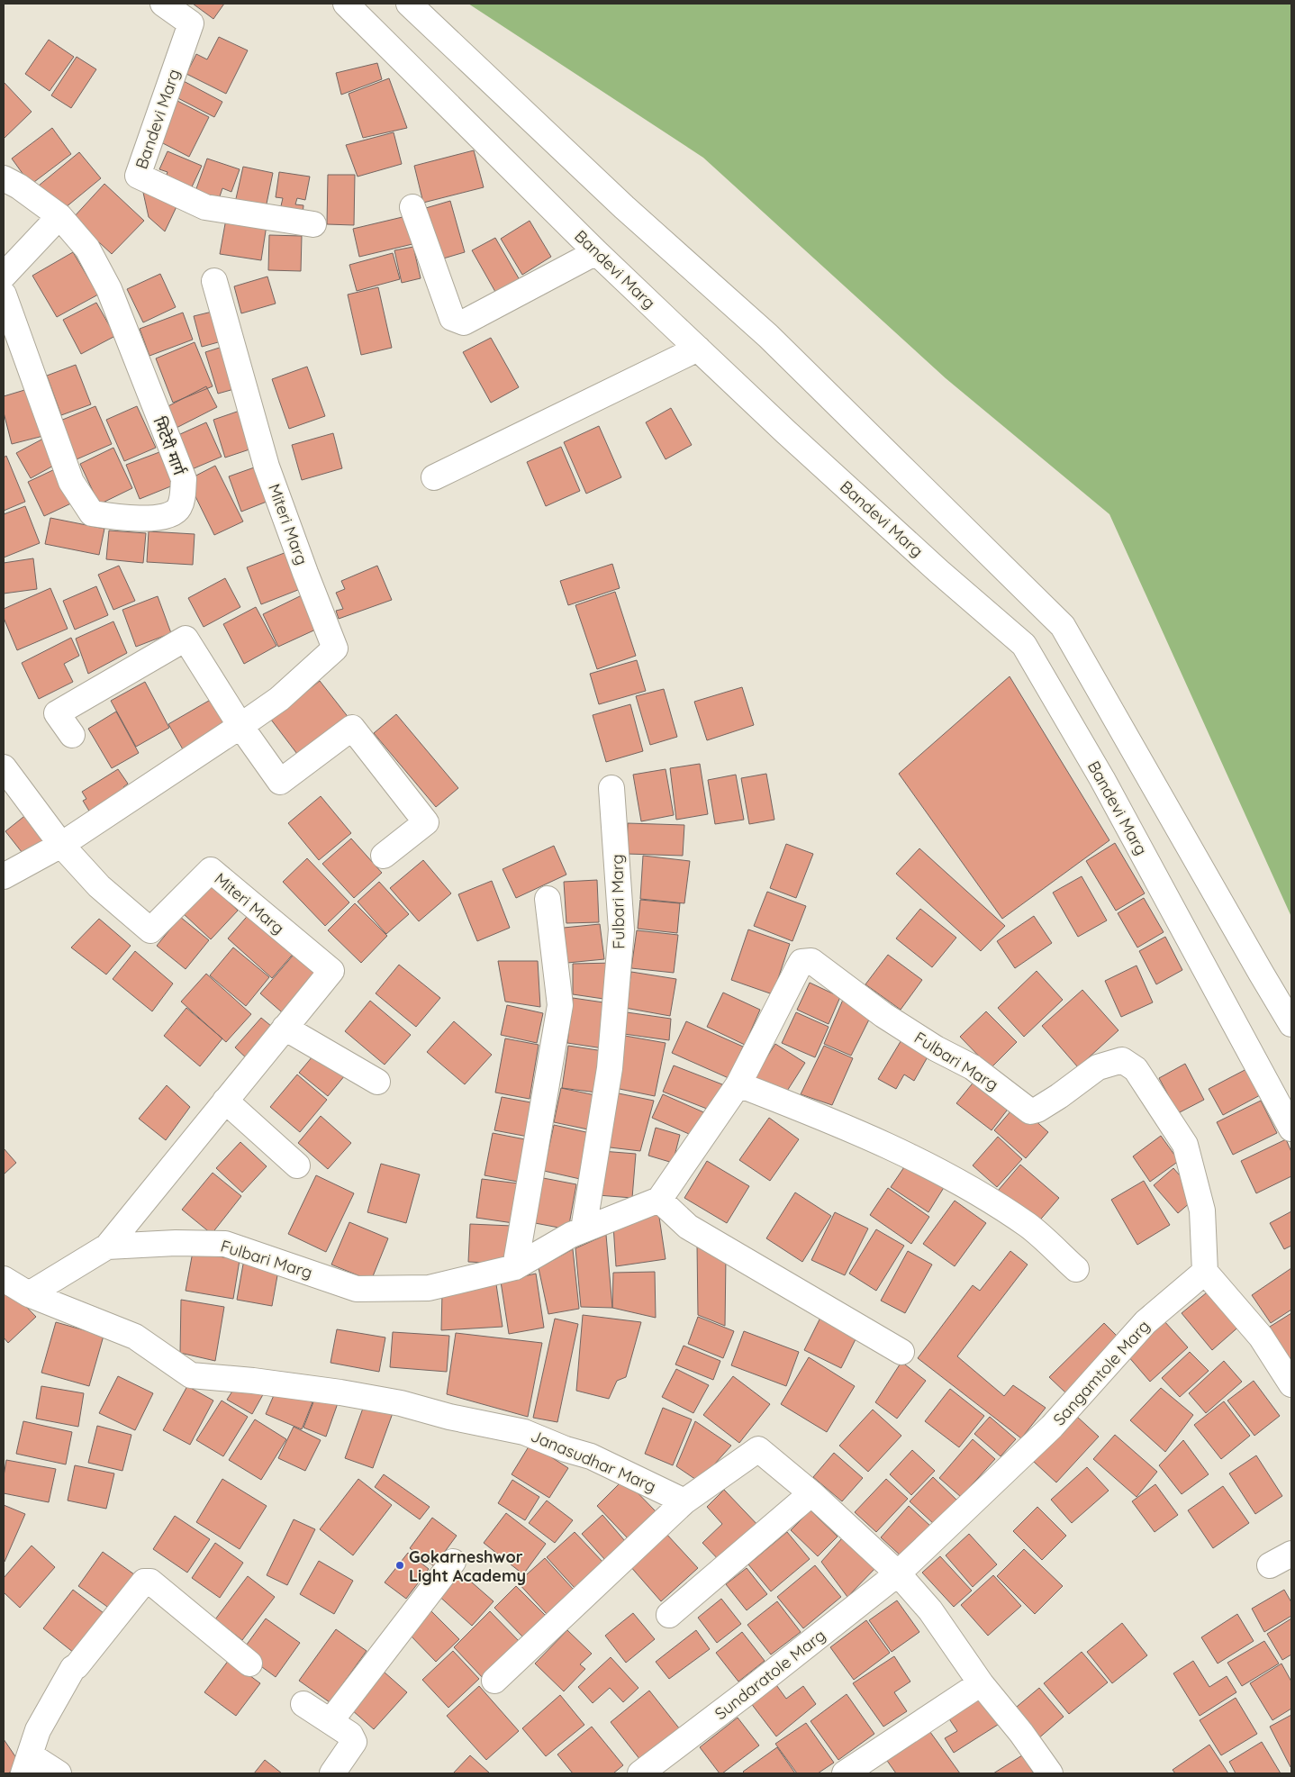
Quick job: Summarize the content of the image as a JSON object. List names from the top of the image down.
{
  "streets": {
    "street": [
      "Bandevi Marg",
      "मिटेरी मार्ग",
      "Miteri Marg",
      "Fulbari Marg",
      "Sangamtole Marg",
      "Janasudhar Marg",
      "Sundaratole Marg"
    ]
  },
  "crossings": [
    ["Miteri Marg", "Fulbari Marg"],
    ["Fulbari Marg", "Sangamtole Marg"],
    ["Fulbari Marg", "Janasudhar Marg"],
    ["Sangamtole Marg", "Sundaratole Marg"]
  ],
  "places": ["Gokarneshwor Light Academy"]
}
